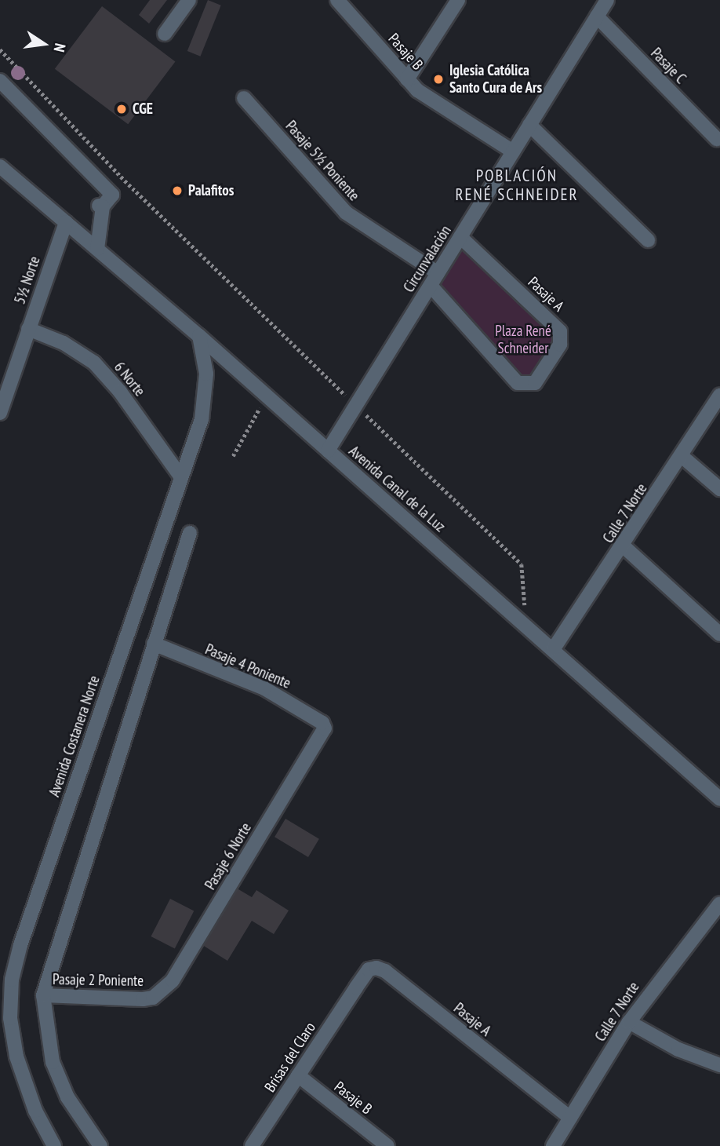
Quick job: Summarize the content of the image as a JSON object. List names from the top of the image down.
{
  "streets": {
    "street": [
      "Pasaje B",
      "Pasaje C",
      "Pasaje 5½ Poniente",
      "Circunvalación",
      "5½ Norte",
      "Pasaje A",
      "6 Norte",
      "Avenida Canal de la Luz",
      "Calle 7 Norte",
      "Pasaje 4 Poniente",
      "Avenida Costanera Norte",
      "Pasaje 6 Norte",
      "Pasaje 2 Poniente",
      "Brisas del Claro"
    ]
  },
  "crossings": [
    ["Pasaje B", "Circunvalación"],
    ["Pasaje B", "Brisas del Claro"],
    ["Pasaje C", "Circunvalación"],
    ["Pasaje 5½ Poniente", "Circunvalación"],
    ["Circunvalación", "Pasaje A"],
    ["Circunvalación", "Avenida Canal de la Luz"],
    ["5½ Norte", "6 Norte"],
    ["5½ Norte", "Avenida Canal de la Luz"],
    ["Pasaje A", "Calle 7 Norte"],
    ["Pasaje A", "Brisas del Claro"],
    ["6 Norte", "Avenida Costanera Norte"],
    ["Avenida Canal de la Luz", "Calle 7 Norte"],
    ["Avenida Canal de la Luz", "Avenida Costanera Norte"],
    ["Pasaje 4 Poniente", "Pasaje 6 Norte"],
    ["Pasaje 6 Norte", "Pasaje 2 Poniente"]
  ],
  "districts": ["POBLACIÓN RENÉ SCHNEIDER"],
  "parks": ["Plaza René Schneider"],
  "places": ["Iglesia Católica Santo Cura de Ars", "CGE", "Palafitos"],
  "north": "right"
}
